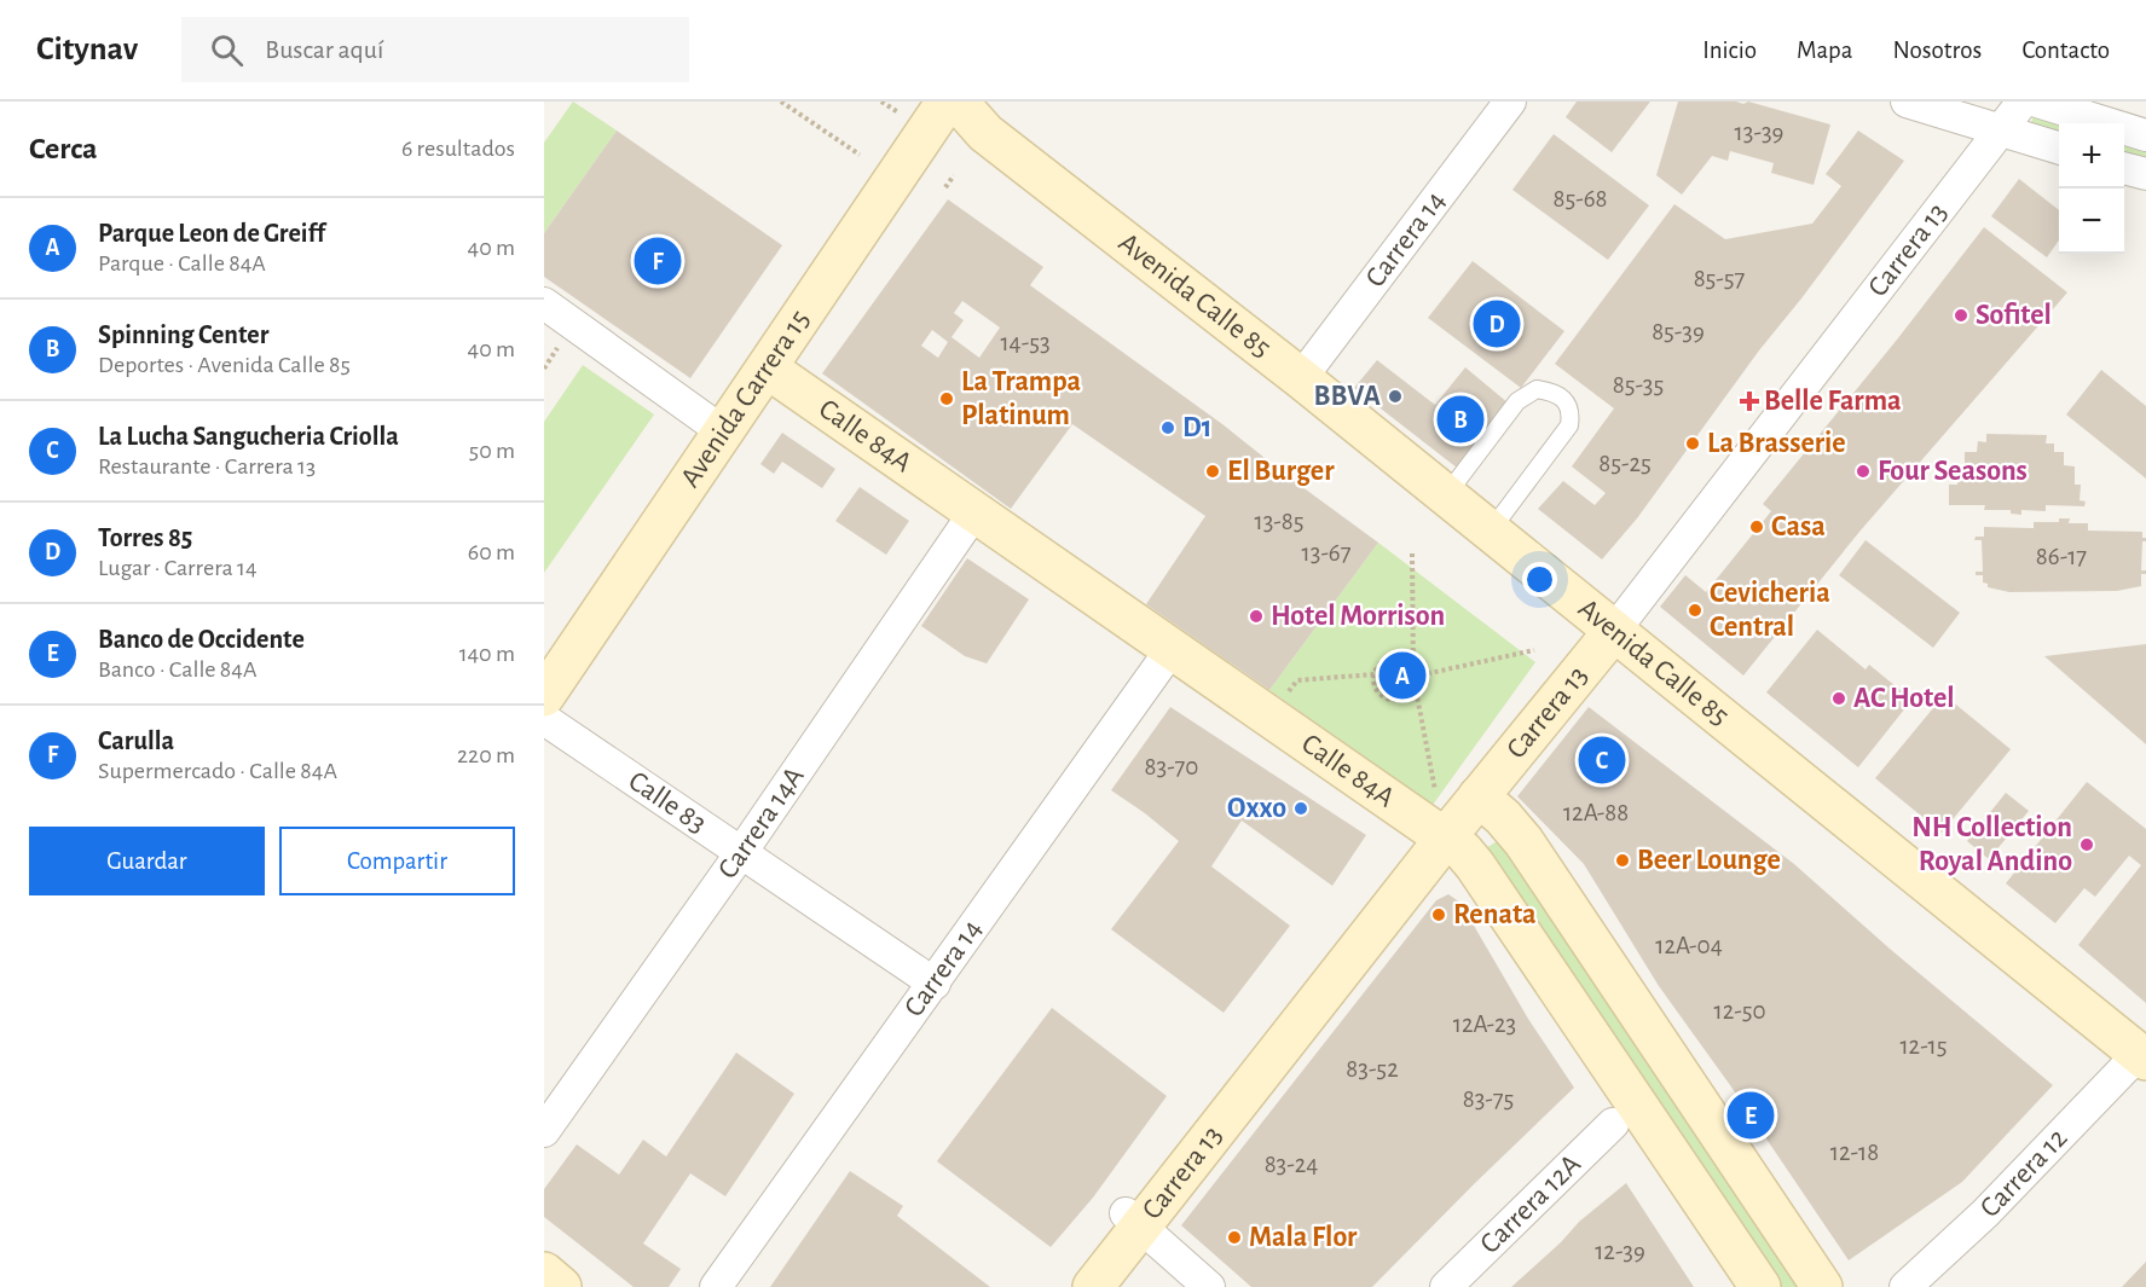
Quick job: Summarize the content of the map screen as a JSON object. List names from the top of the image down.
{
  "streets": {
    "street": [
      "Carrera 14",
      "Carrera 13",
      "Avenida Calle 85",
      "Avenida Carrera 15",
      "Calle 84A",
      "Calle 83",
      "Carrera 14A",
      "Carrera 12",
      "Carrera 12A"
    ]
  },
  "crossings": [
    ["Carrera 14", "Avenida Calle 85"],
    ["Carrera 14", "Calle 84A"],
    ["Carrera 14", "Calle 83"],
    ["Carrera 13", "Avenida Calle 85"],
    ["Carrera 13", "Calle 84A"],
    ["Avenida Calle 85", "Carrera 12"],
    ["Avenida Carrera 15", "Calle 84A"],
    ["Calle 84A", "Carrera 14A"],
    ["Calle 83", "Carrera 14A"]
  ],
  "places": {
    "other": [
      "Sofitel",
      "BBVA",
      "La Trampa Platinum",
      "D1",
      "La Brasserie",
      "El Burger",
      "Four Seasons",
      "Casa",
      "Cevicheria Central",
      "Hotel Morrison",
      "AC Hotel",
      "Oxxo",
      "NH Collection Royal Andino",
      "Beer Lounge",
      "Renata",
      "Mala Flor"
    ],
    "health": ["Belle Farma"]
  },
  "house_numbers": [
    "13-39",
    "85-68",
    "85-57",
    "85-39",
    "14-53",
    "85-35",
    "85-25",
    "13-85",
    "13-67",
    "86-17",
    "83-70",
    "12A-88",
    "12A-04",
    "12-50",
    "12A-23",
    "12-15",
    "83-52",
    "83-75",
    "12-18",
    "83-24",
    "12-39"
  ],
  "page": {
    "header": "Citynav",
    "search": "Buscar aquí",
    "nav": [
      "Inicio",
      "Mapa",
      "Nosotros",
      "Contacto"
    ],
    "heading": ["Cerca", "6 resultados"],
    "map_buttons": ["+", "−"],
    "list": [
      {
        "mark": "A",
        "name": "Parque Leon de Greiff",
        "note": "Parque · Calle 84A",
        "value": "40 m"
      },
      {
        "mark": "B",
        "name": "Spinning Center",
        "note": "Deportes · Avenida Calle 85",
        "value": "40 m"
      },
      {
        "mark": "C",
        "name": "La Lucha Sangucheria Criolla",
        "note": "Restaurante · Carrera 13",
        "value": "50 m"
      },
      {
        "mark": "D",
        "name": "Torres 85",
        "note": "Lugar · Carrera 14",
        "value": "60 m"
      },
      {
        "mark": "E",
        "name": "Banco de Occidente",
        "note": "Banco · Calle 84A",
        "value": "140 m"
      },
      {
        "mark": "F",
        "name": "Carulla",
        "note": "Supermercado · Calle 84A",
        "value": "220 m"
      }
    ],
    "pins": [
      "F",
      "D",
      "B",
      "A",
      "C",
      "E"
    ],
    "buttons": ["Guardar", "Compartir"]
  }
}
